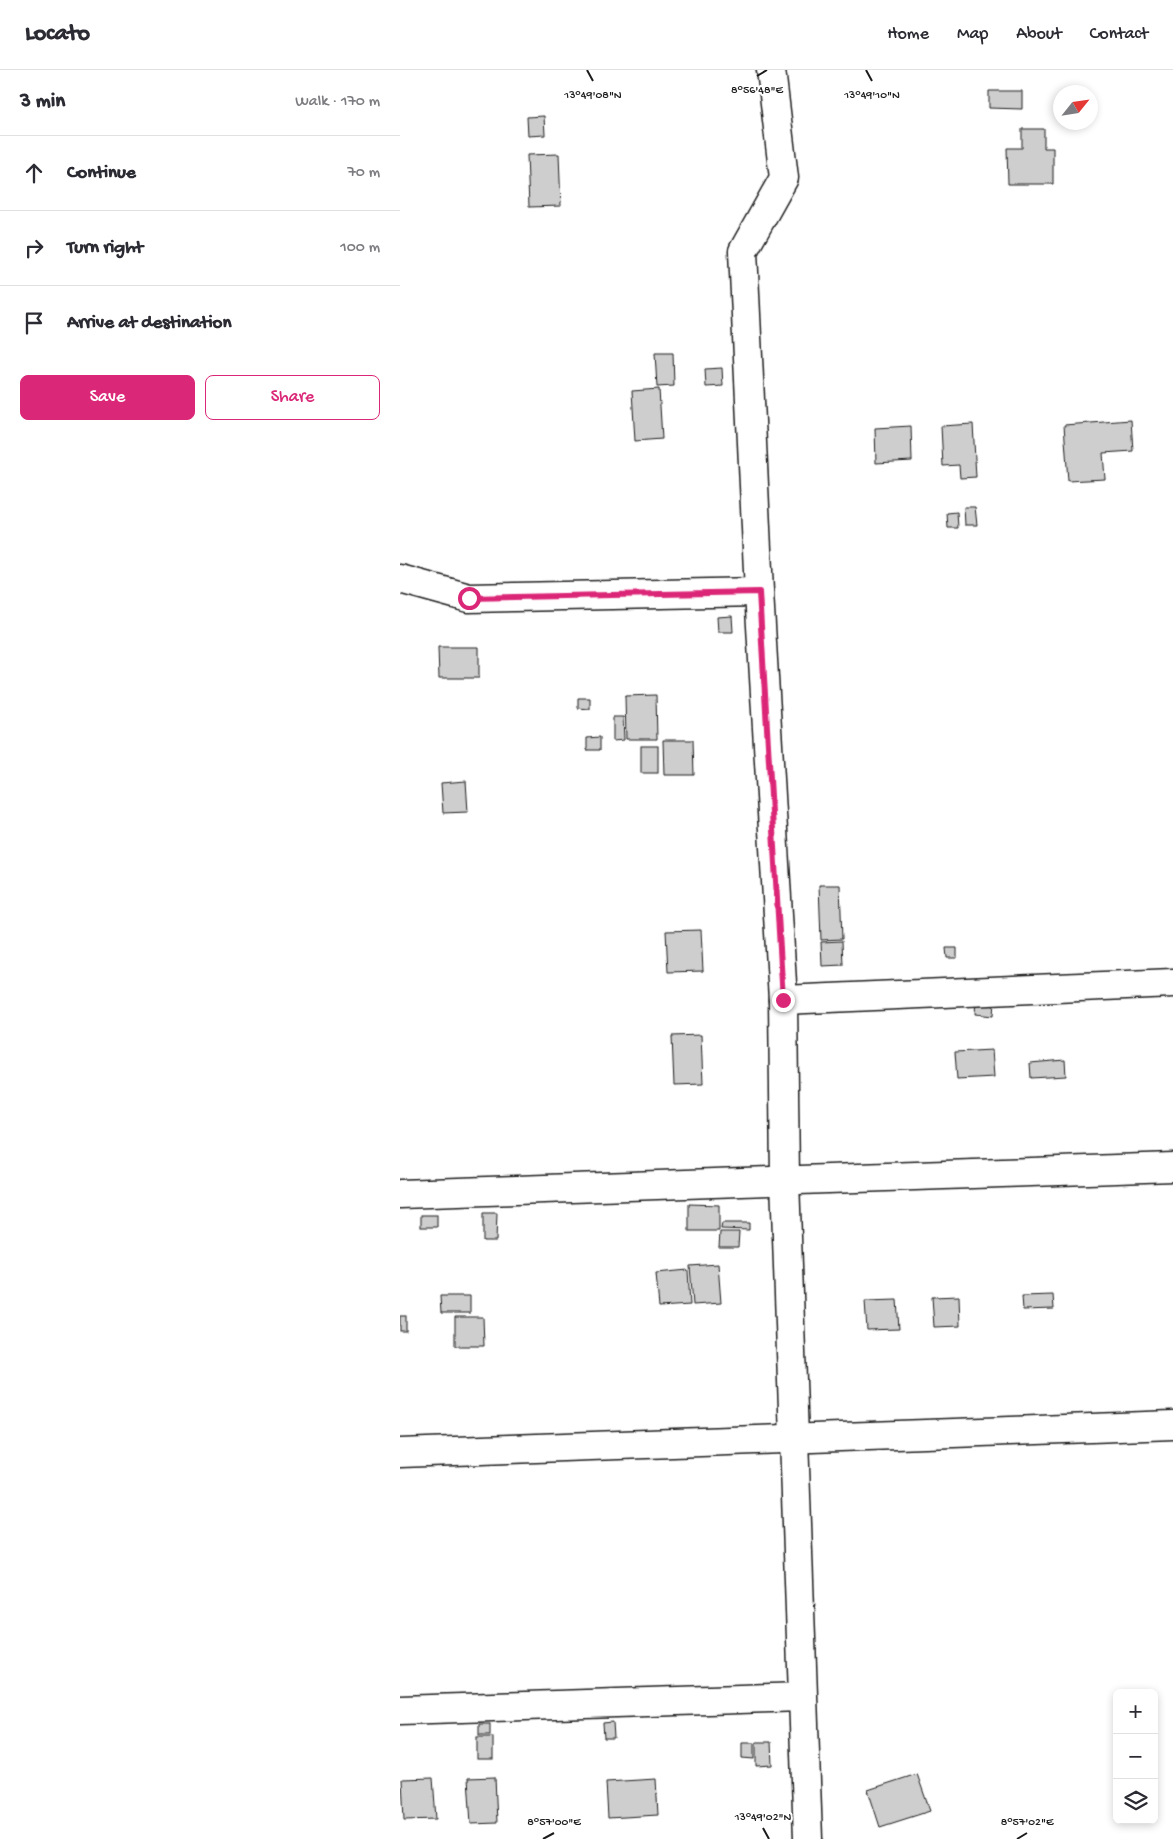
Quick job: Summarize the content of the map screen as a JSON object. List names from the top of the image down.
{
  "north": "top right",
  "page": {
    "header": "Locato",
    "nav": [
      "Home",
      "Map",
      "About",
      "Contact"
    ],
    "heading": ["3 min", "Walk · 170 m"],
    "list": [
      ["Continue", "70 m"],
      ["Turn right", "100 m"],
      "Arrive at destination"
    ],
    "buttons": ["Save", "Share"],
    "map_buttons": ["+", "−"]
  },
  "coordinates": [
    "8°56'48\"E",
    "13°49'08\"N",
    "13°49'10\"N",
    "13°49'02\"N",
    "8°57'00\"E",
    "8°57'02\"E"
  ]
}
